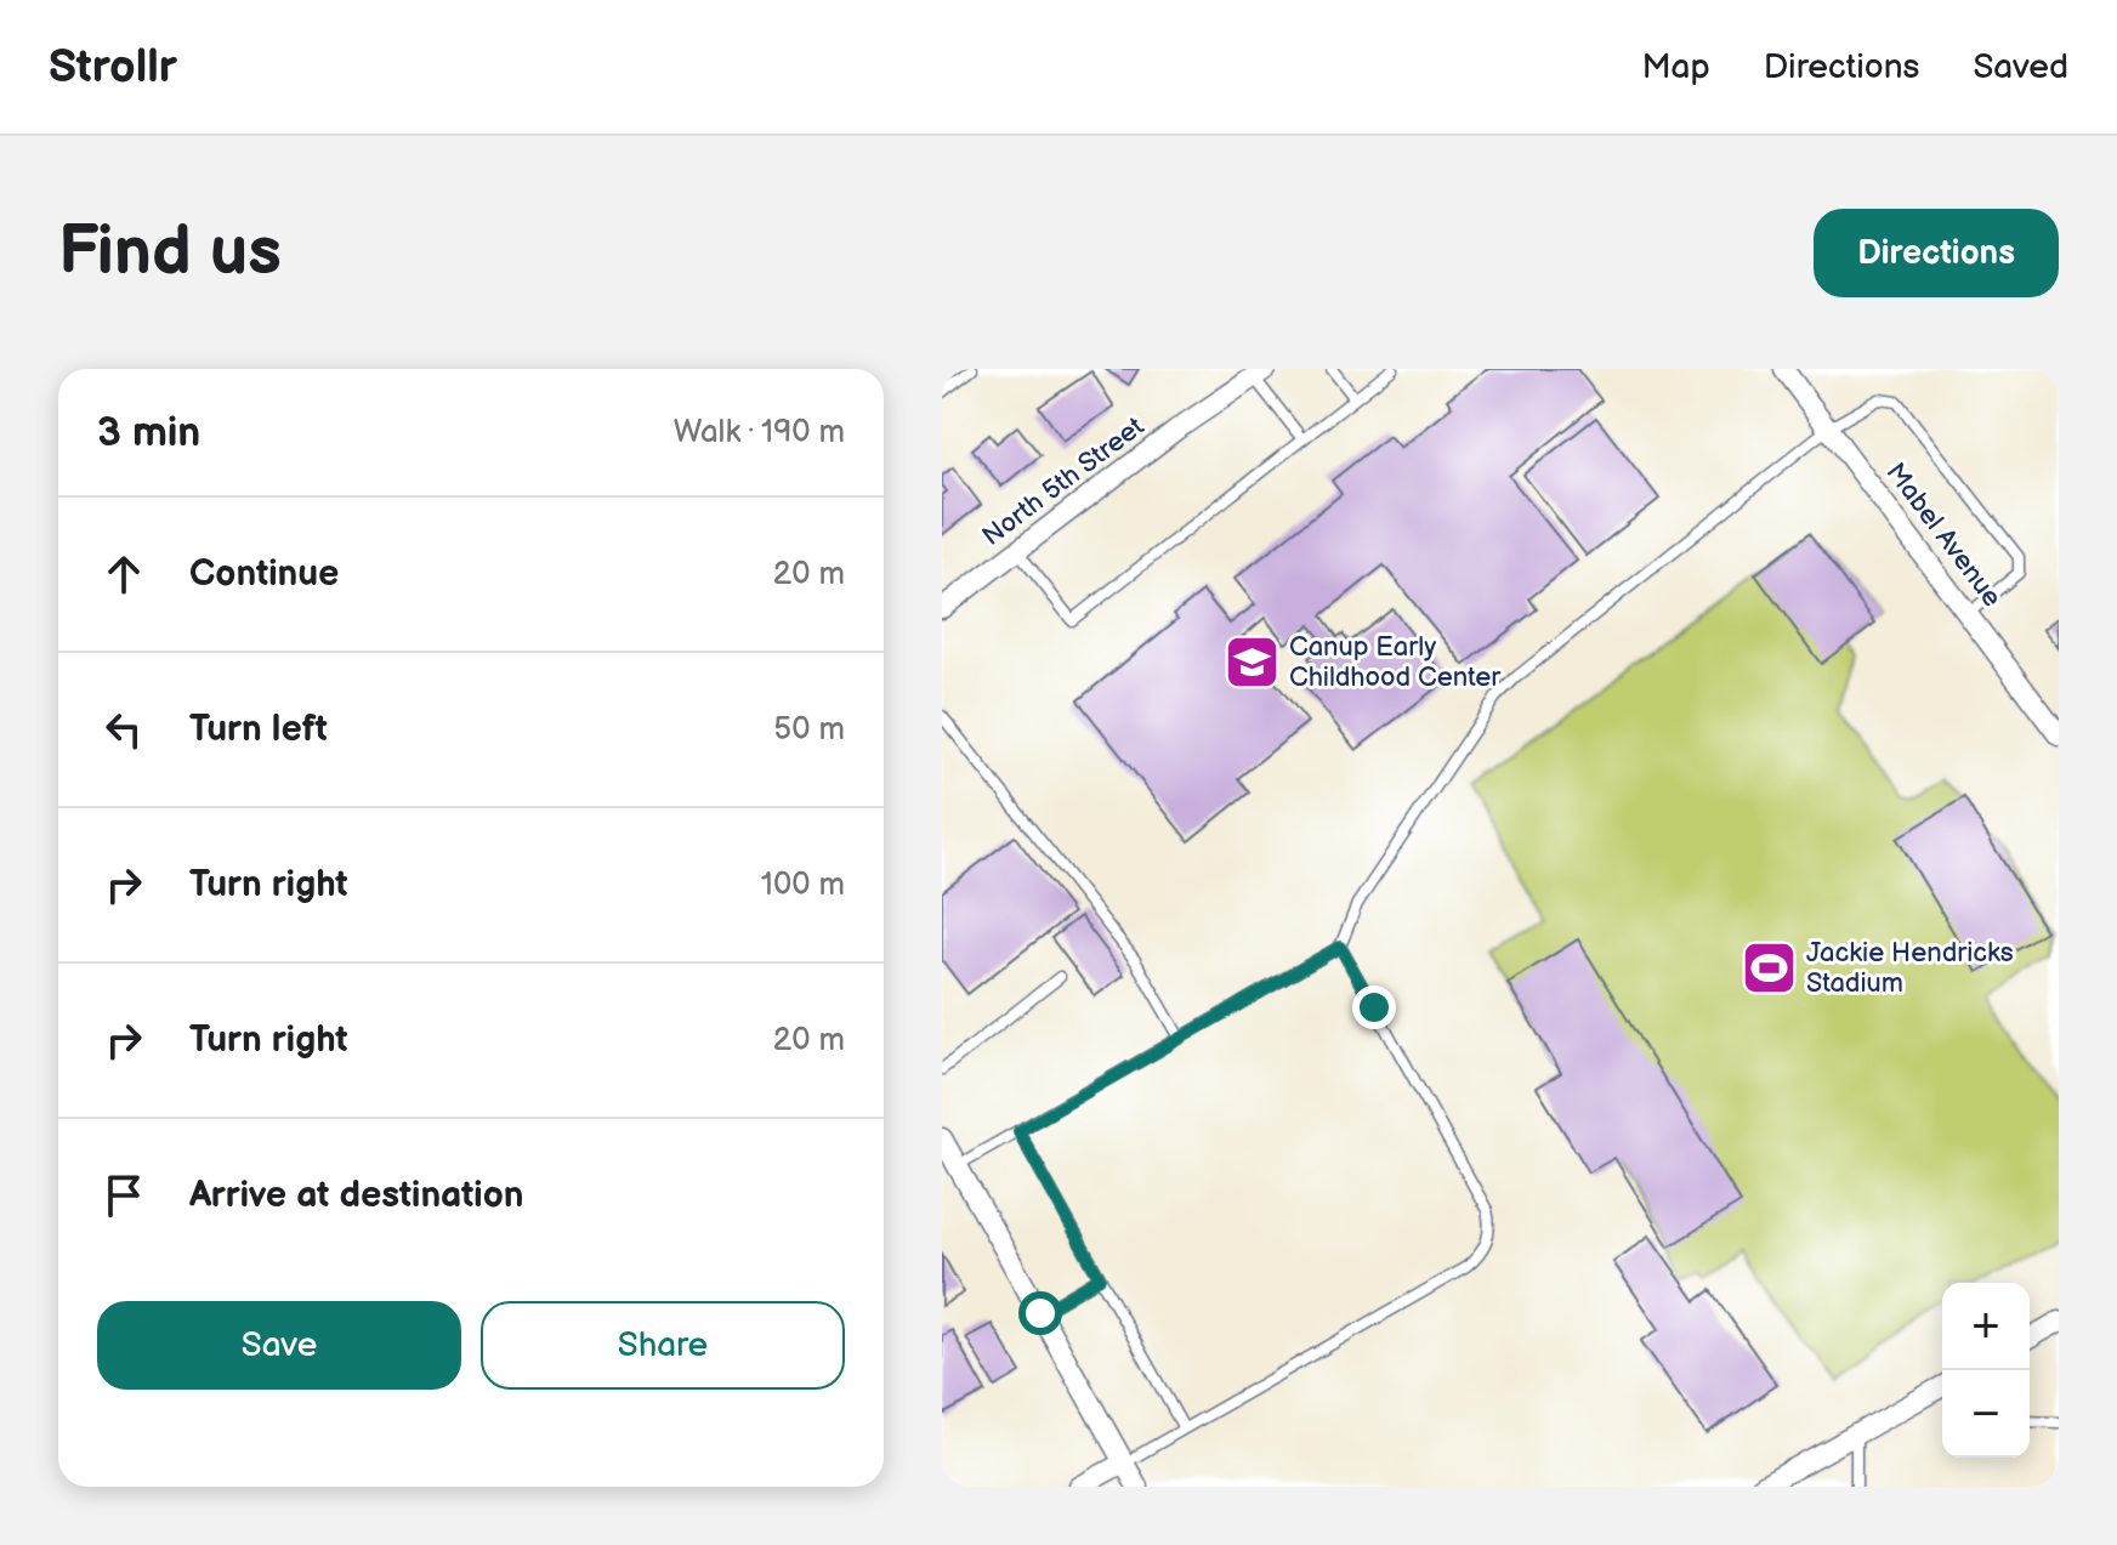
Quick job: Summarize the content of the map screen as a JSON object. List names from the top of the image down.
{
  "streets": {
    "street": ["North 5th Street", "Mabel Avenue"]
  },
  "places": {
    "school or university": ["Canup Early Childhood Center"],
    "sports": ["Jackie Hendricks Stadium"]
  },
  "page": {
    "header": "Strollr",
    "nav": ["Map", "Directions", "Saved"],
    "buttons": [
      "Directions",
      ["Save", "Share"]
    ],
    "title": "Find us",
    "heading": ["3 min", "Walk · 190 m"],
    "list": [
      ["Continue", "20 m"],
      ["Turn left", "50 m"],
      ["Turn right", "100 m"],
      ["Turn right", "20 m"],
      "Arrive at destination"
    ],
    "map_buttons": ["+", "−"]
  }
}
